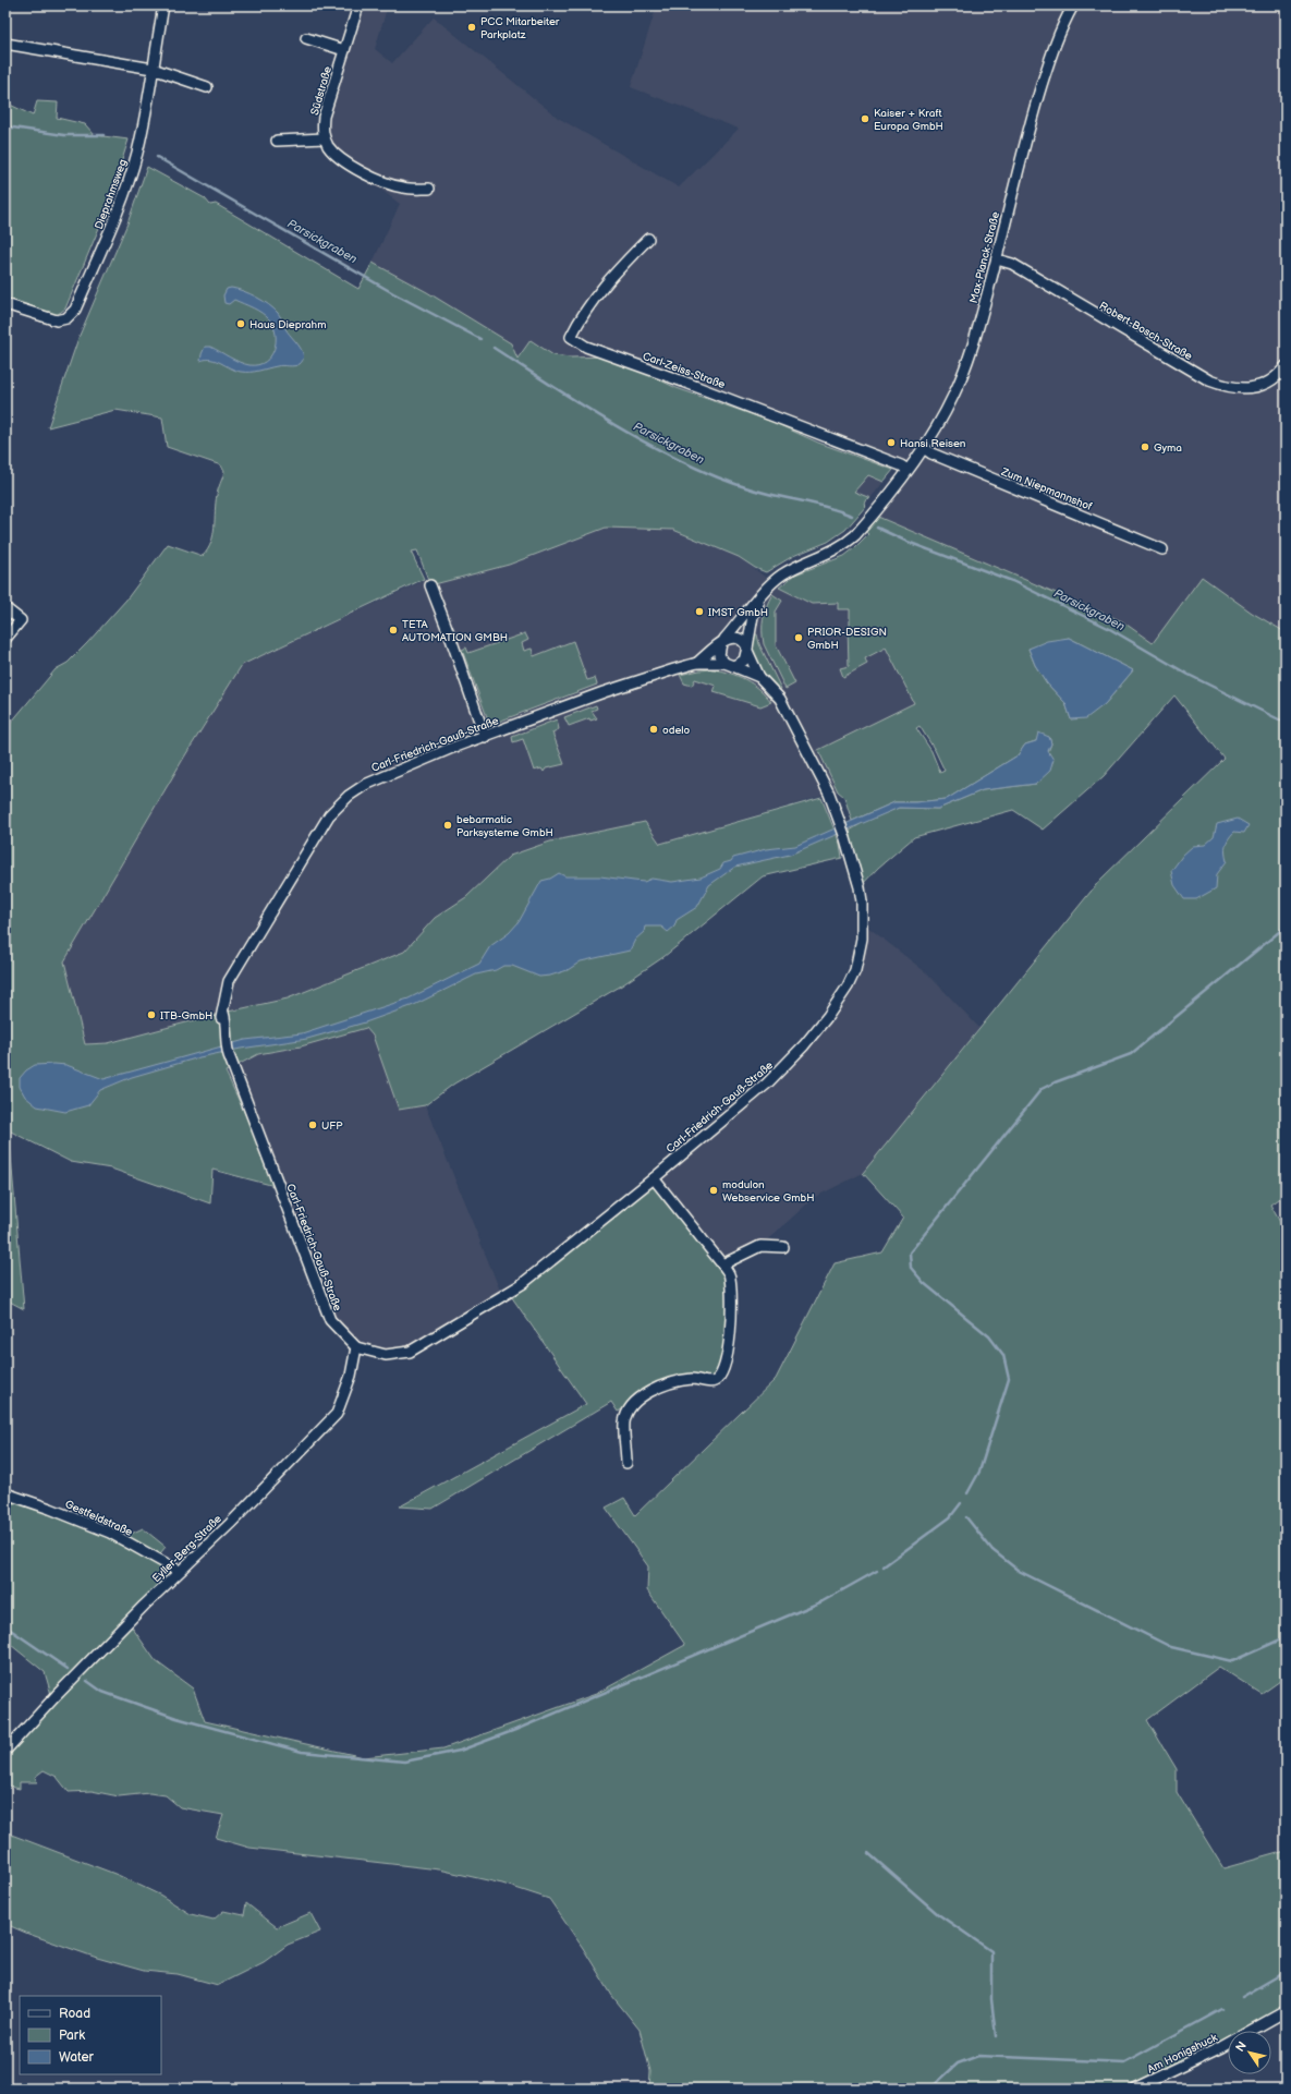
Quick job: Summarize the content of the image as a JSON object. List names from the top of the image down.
{
  "streets": {
    "street": [
      "Südstraße",
      "Dieprahmsweg",
      "Max-Planck-Straße",
      "Robert-Bosch-Straße",
      "Carl-Zeiss-Straße",
      "Zum Niepmannshof",
      "Carl-Friedrich-Gauß-Straße",
      "Gestfeldstraße",
      "Eyller-Berg-Straße",
      "Am Honigshuck"
    ]
  },
  "crossings": [
    ["Max-Planck-Straße", "Robert-Bosch-Straße"],
    ["Max-Planck-Straße", "Carl-Zeiss-Straße"],
    ["Max-Planck-Straße", "Zum Niepmannshof"],
    ["Max-Planck-Straße", "Carl-Friedrich-Gauß-Straße"],
    ["Carl-Friedrich-Gauß-Straße", "Eyller-Berg-Straße"],
    ["Gestfeldstraße", "Eyller-Berg-Straße"]
  ],
  "water": ["Parsickgraben"],
  "places": [
    "PCC Mitarbeiter Parkplatz",
    "Kaiser + Kraft Europa GmbH",
    "Haus Dieprahm",
    "Hansi Reisen",
    "Gyma",
    "IMST GmbH",
    "TETA AUTOMATION GMBH",
    "PRIOR-DESIGN GmbH",
    "odelo",
    "bebarmatic Parksysteme GmbH",
    "ITB-GmbH",
    "UFP",
    "modulon Webservice GmbH"
  ],
  "legend": ["Road", "Park", "Water"],
  "north": "top left"
}
